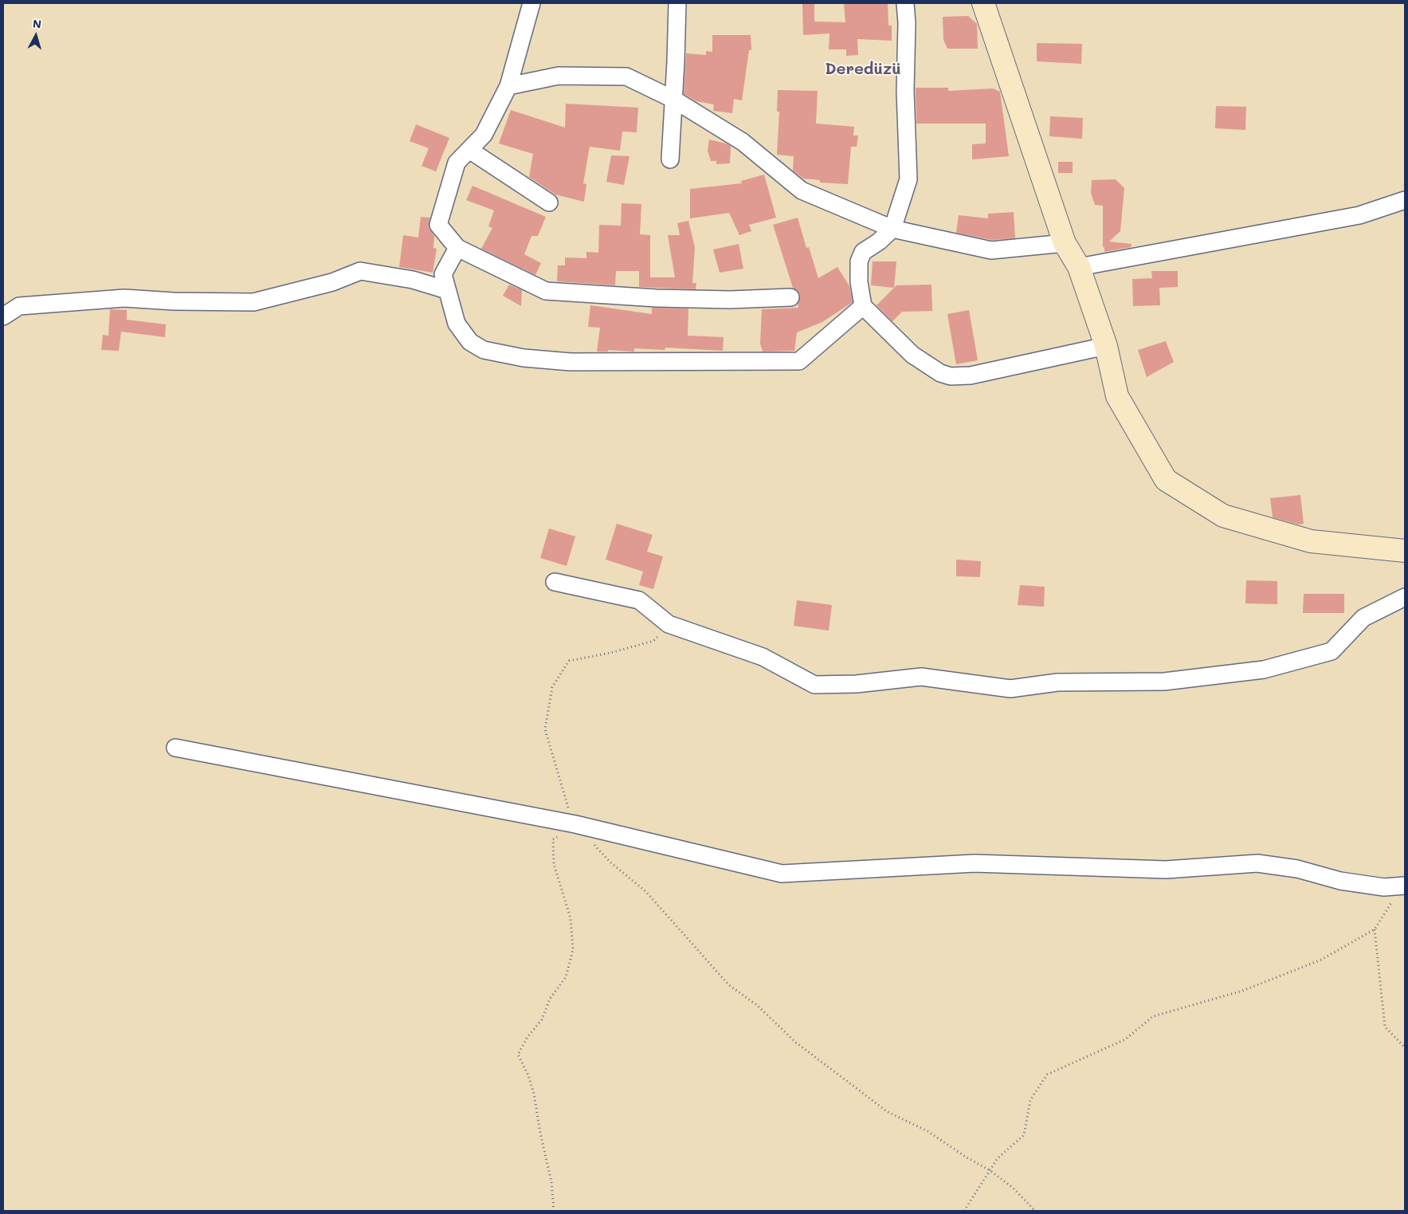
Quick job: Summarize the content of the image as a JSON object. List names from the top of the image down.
{
  "districts": ["Deredüzü"],
  "north": "top"
}
